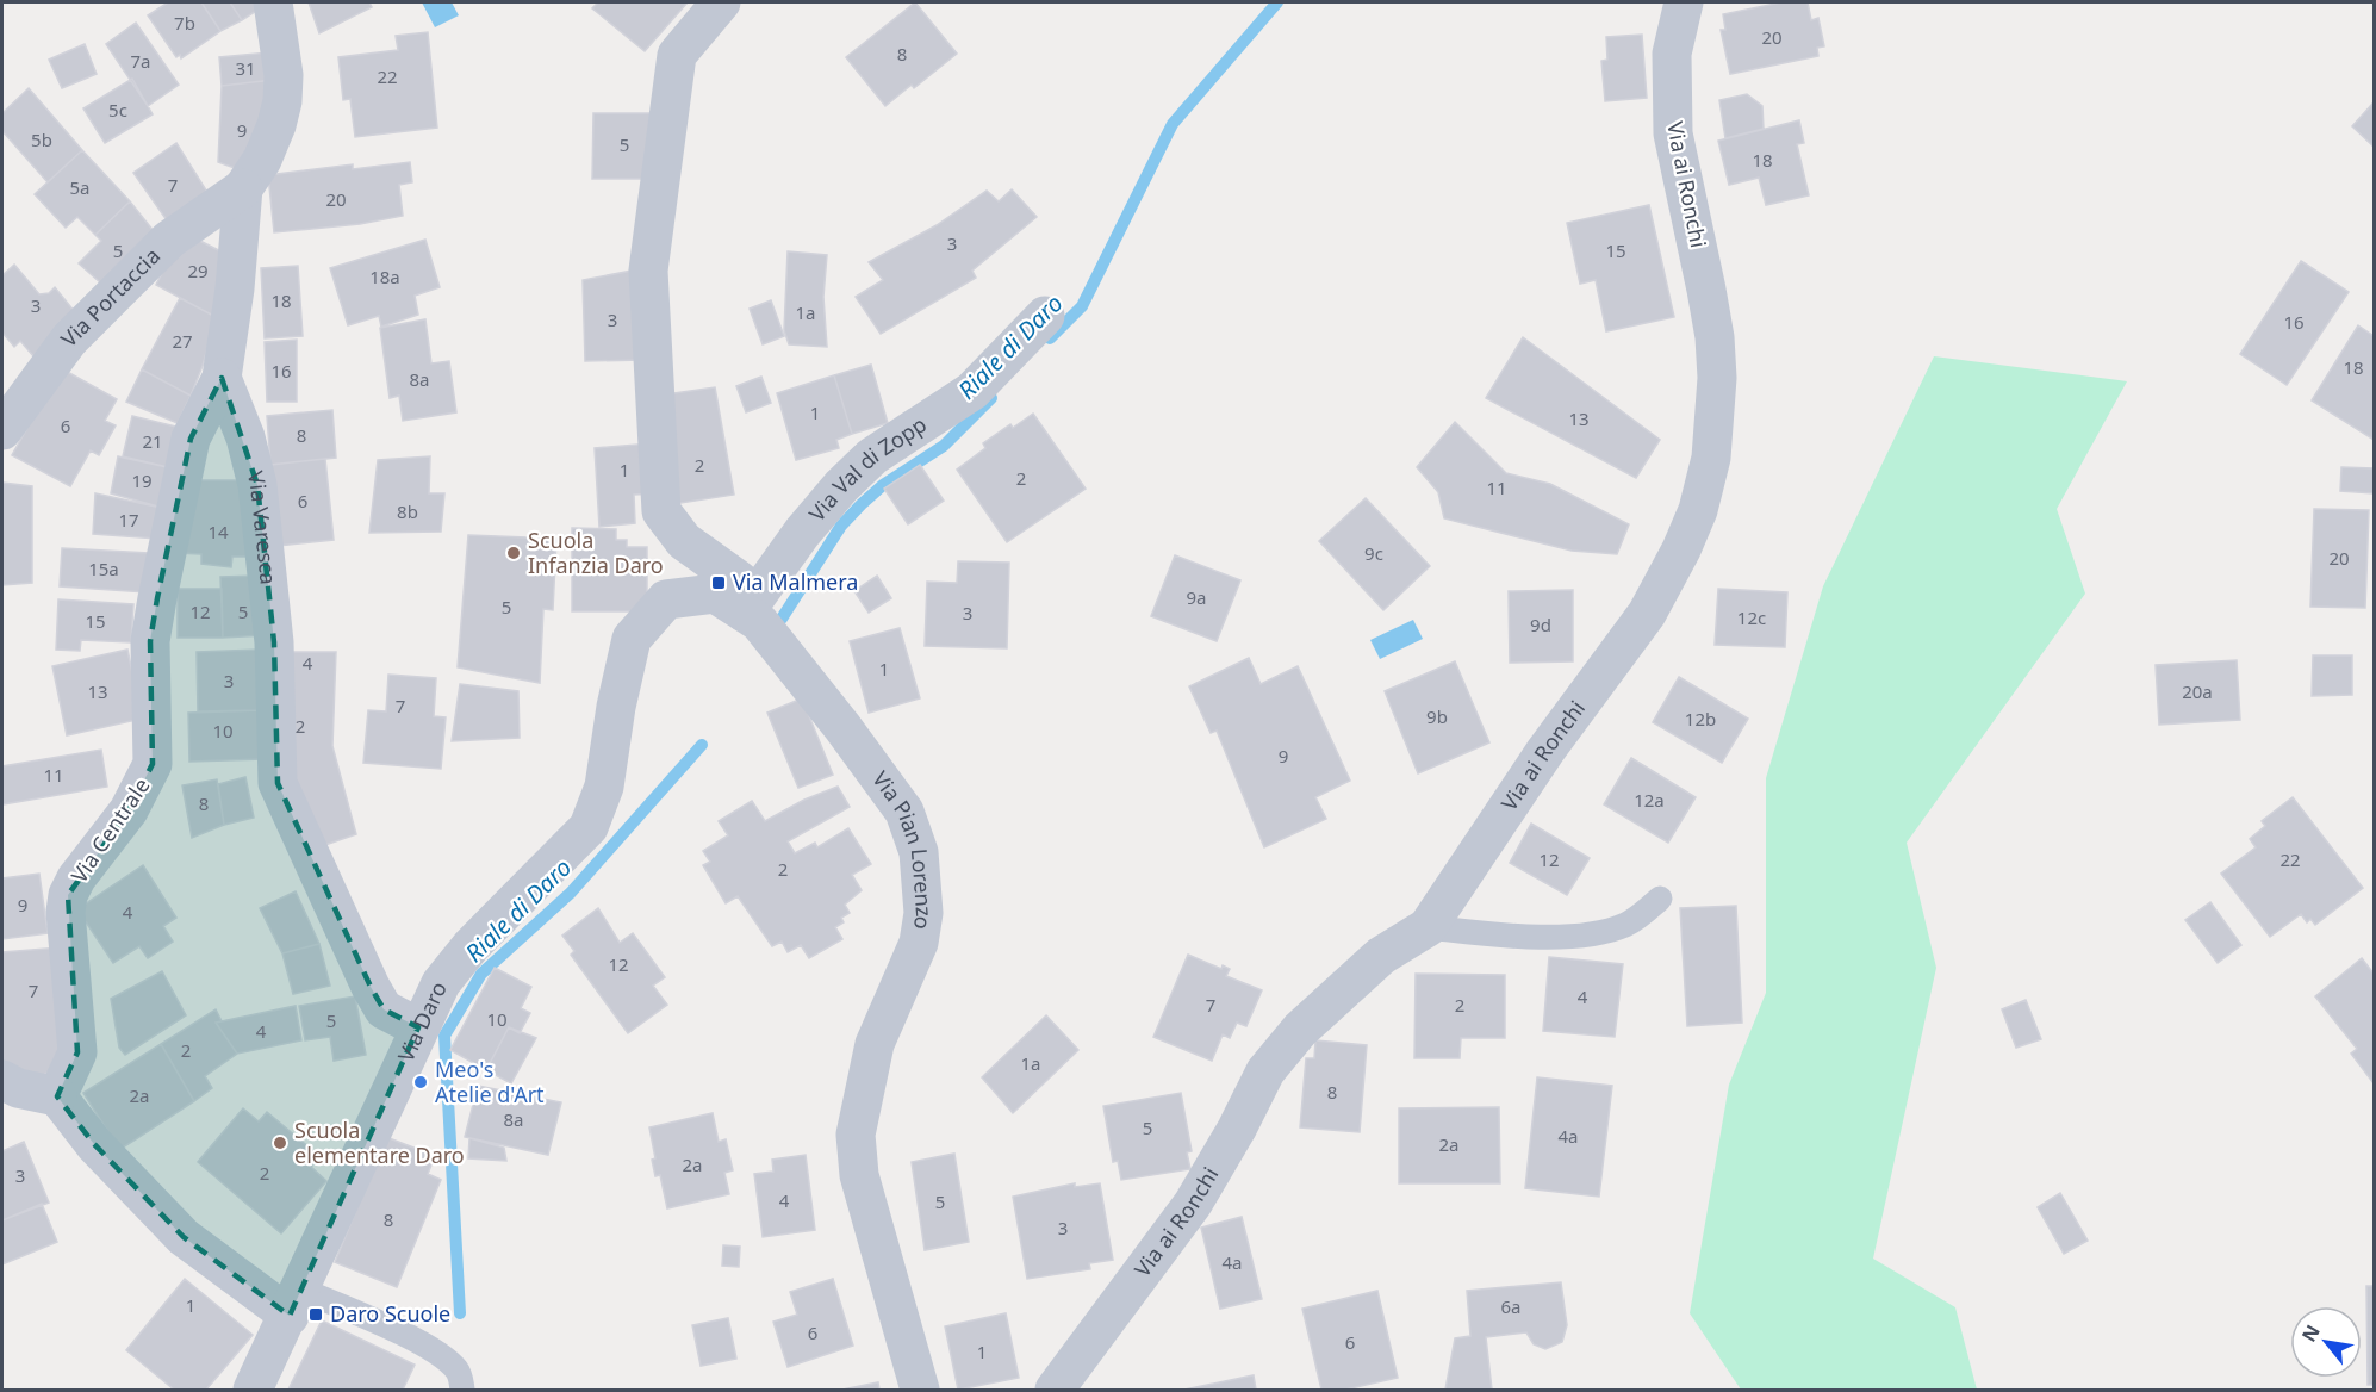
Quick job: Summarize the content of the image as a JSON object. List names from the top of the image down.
{
  "streets": {
    "street": [
      "Via ai Ronchi",
      "Via Portaccia",
      "Via Val di Zopp",
      "Via Varesca",
      "Via Centrale",
      "Via Pian Lorenzo",
      "Via Daro"
    ]
  },
  "crossings": [
    ["Via Val di Zopp", "Via Pian Lorenzo"],
    ["Via Val di Zopp", "Via Daro"],
    ["Via Varesca", "Via Centrale"],
    ["Via Varesca", "Via Daro"],
    ["Via Pian Lorenzo", "Via Daro"]
  ],
  "water": ["Riale di Daro"],
  "places": {
    "other": ["Scuola Infanzia Daro", "Meo's Atelie d'Art", "Scuola elementare Daro"],
    "transit": ["Via Malmera", "Daro Scuole"]
  },
  "house_numbers": [
    "7b",
    "20",
    "8",
    "7a",
    "31",
    "22",
    "5c",
    "9",
    "5b",
    "5",
    "18",
    "7",
    "5a",
    "20",
    "3",
    "5",
    "15",
    "29",
    "18a",
    "18",
    "3",
    "1a",
    "3",
    "16",
    "27",
    "18",
    "16",
    "8a",
    "1",
    "13",
    "6",
    "8",
    "21",
    "2",
    "1",
    "2",
    "19",
    "11",
    "6",
    "8b",
    "17",
    "14",
    "9c",
    "20",
    "15a",
    "9a",
    "5",
    "12",
    "5",
    "3",
    "12c",
    "15",
    "9d",
    "4",
    "1",
    "3",
    "13",
    "20a",
    "7",
    "9b",
    "12b",
    "2",
    "10",
    "9",
    "11",
    "12a",
    "8",
    "12",
    "22",
    "2",
    "9",
    "4",
    "12",
    "7",
    "4",
    "7",
    "2",
    "10",
    "5",
    "4",
    "2",
    "1a",
    "8",
    "2a",
    "8a",
    "5",
    "4a",
    "2a",
    "2a",
    "2",
    "3",
    "4",
    "5",
    "8",
    "3",
    "4a",
    "1",
    "6a",
    "6",
    "6",
    "1"
  ],
  "north": "top left"
}
